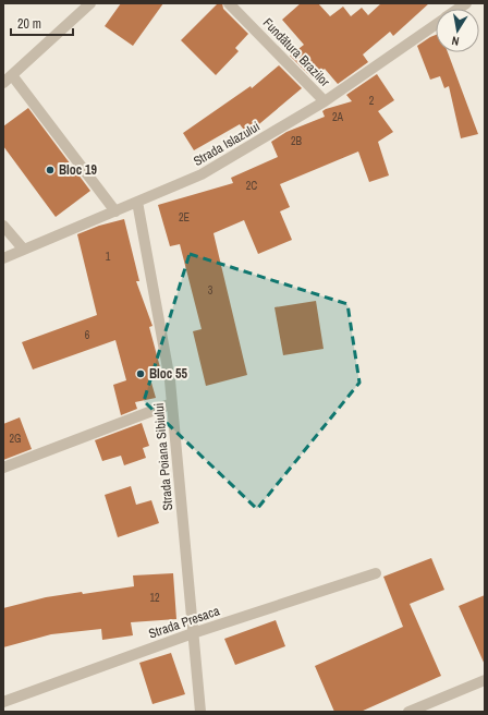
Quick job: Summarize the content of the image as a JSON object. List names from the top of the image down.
{
  "streets": {
    "street": [
      "Fundătura Brazilor",
      "Strada Islazului",
      "Strada Poiana Sibiului",
      "Strada Presaca"
    ]
  },
  "crossings": [
    ["Fundătura Brazilor", "Strada Islazului"],
    ["Strada Islazului", "Strada Poiana Sibiului"],
    ["Strada Poiana Sibiului", "Strada Presaca"]
  ],
  "places": ["Bloc 19", "Bloc 55"],
  "house_numbers": [
    "2",
    "2A",
    "2B",
    "2C",
    "2E",
    "1",
    "3",
    "6",
    "2G",
    "12"
  ],
  "scale_bar": "20 m",
  "north": "bottom"
}
